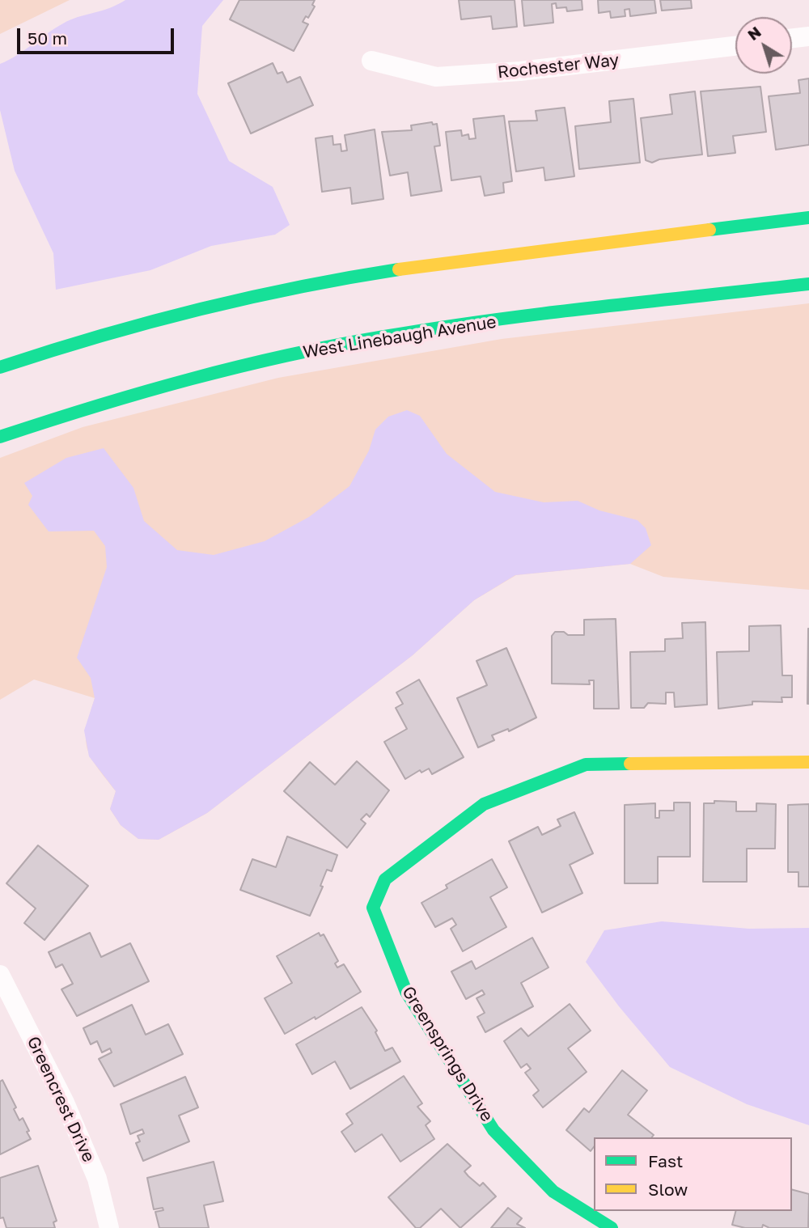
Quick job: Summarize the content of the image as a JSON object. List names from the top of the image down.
{
  "streets": {
    "main road": ["West Linebaugh Avenue", "Greensprings Drive"],
    "street": ["Rochester Way", "Greencrest Drive"]
  },
  "legend": ["Fast", "Slow"],
  "scale_bar": "50 m",
  "north": "top left"
}
